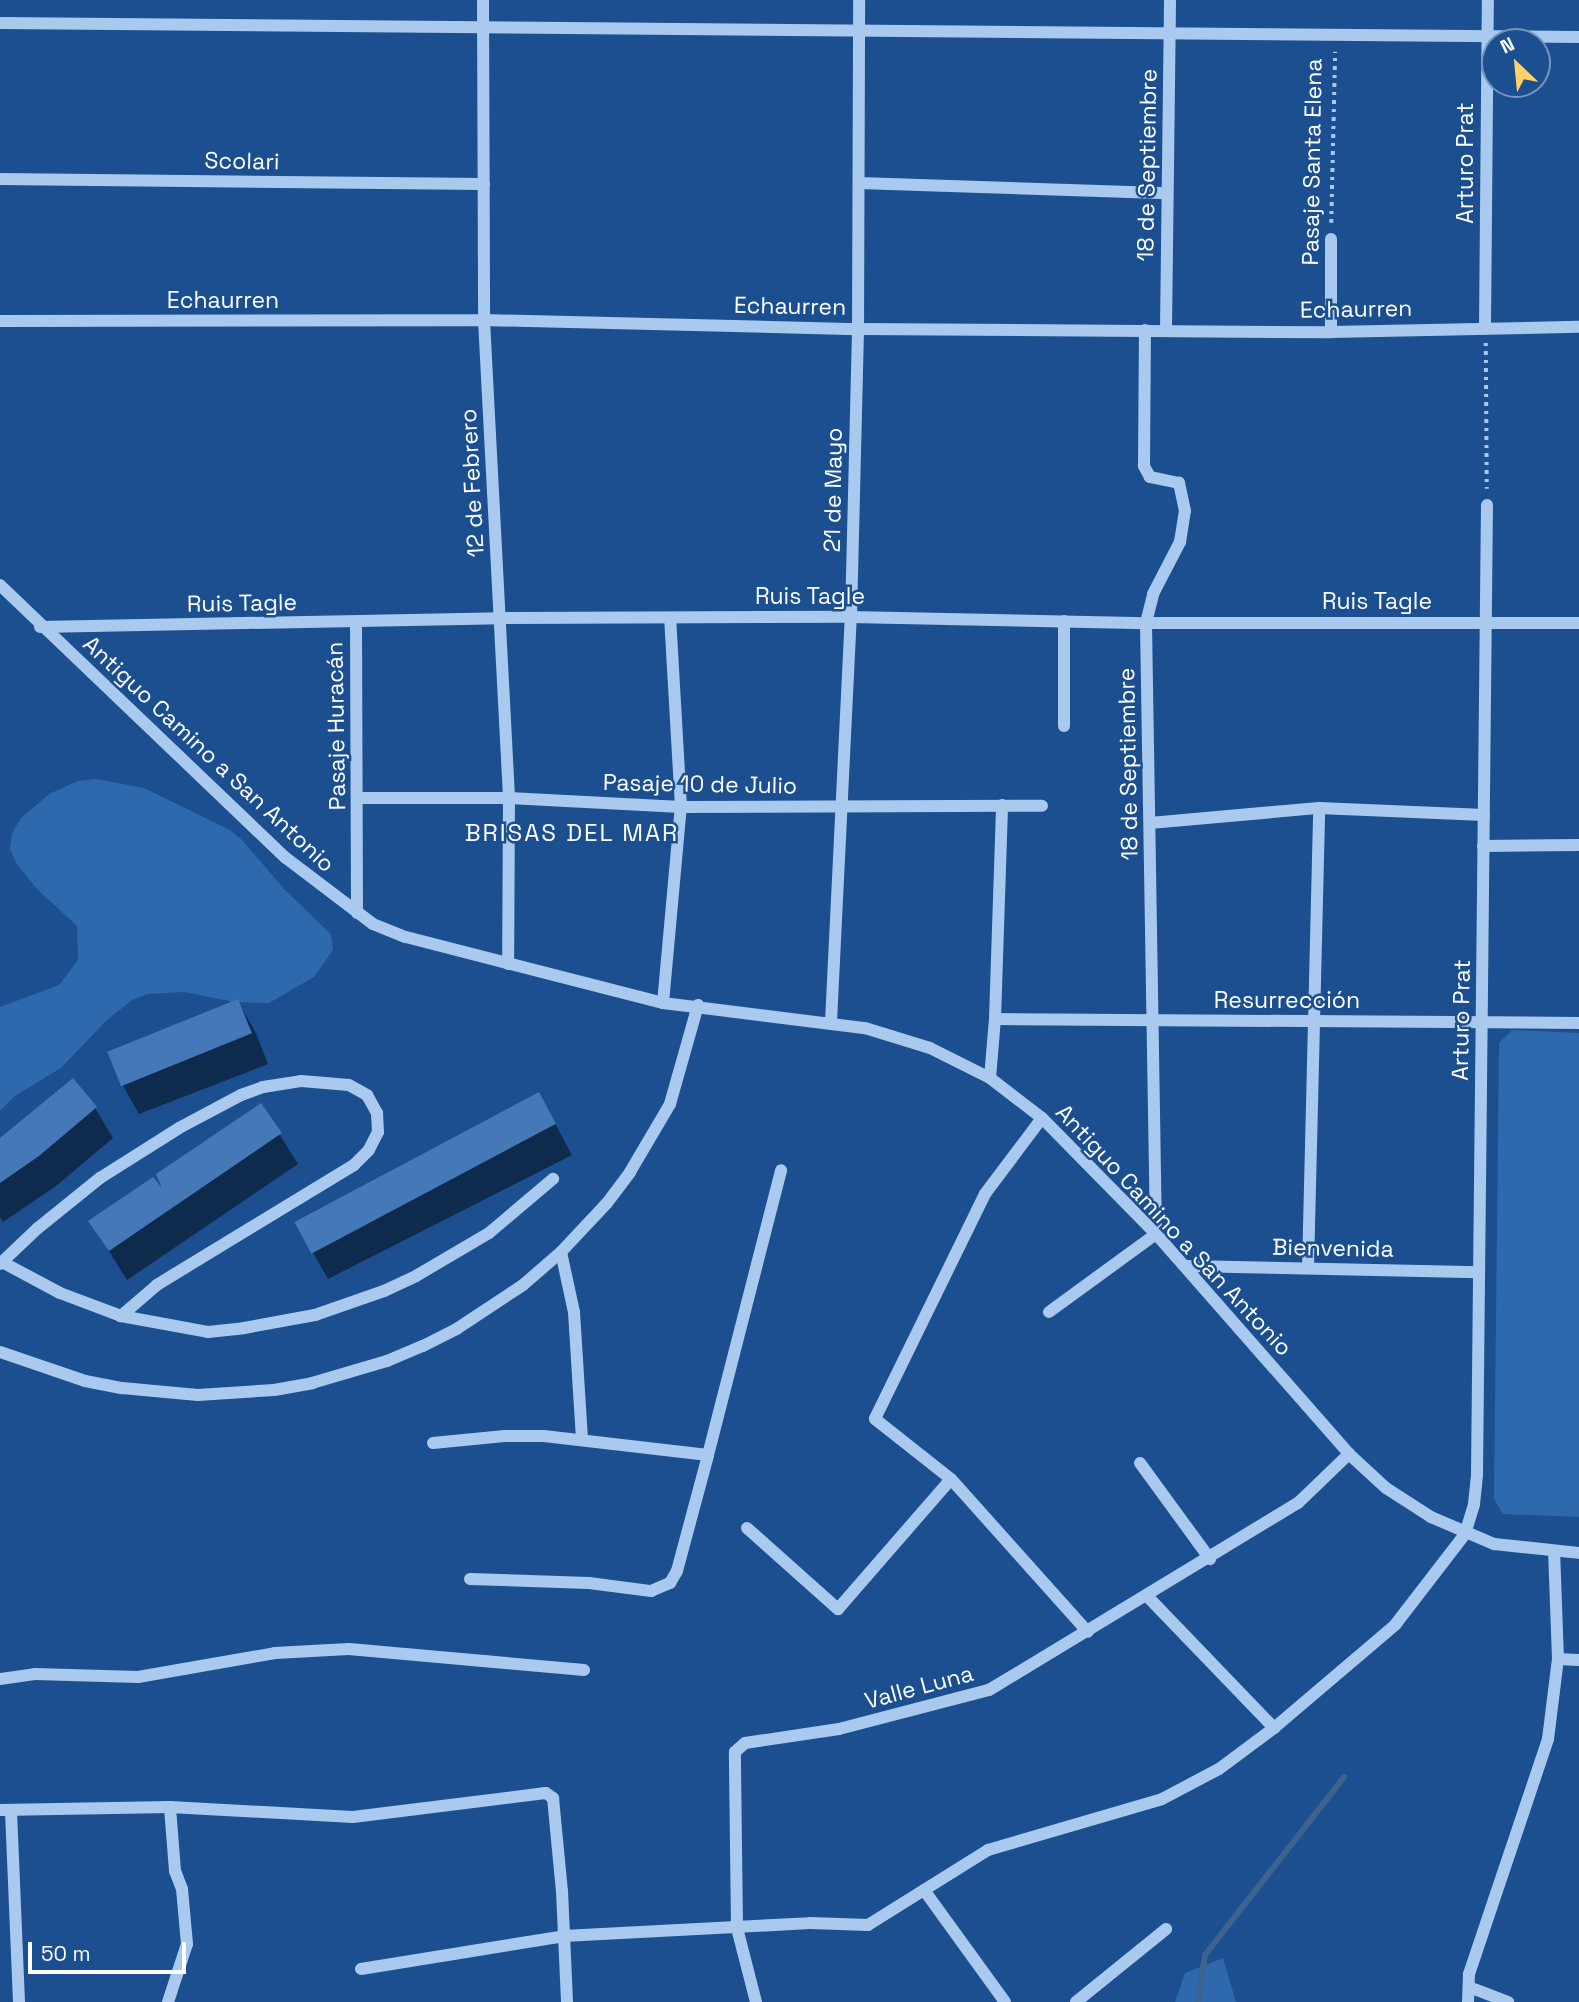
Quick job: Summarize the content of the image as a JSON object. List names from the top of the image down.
{
  "streets": {
    "street": [
      "Scolari",
      "Pasaje Santa Elena",
      "Arturo Prat",
      "18 de Septiembre",
      "Echaurren",
      "12 de Febrero",
      "21 de Mayo",
      "Ruis Tagle",
      "Pasaje Huracán",
      "Antiguo Camino a San Antonio",
      "Pasaje 10 de Julio",
      "Resurrección",
      "Bienvenida",
      "Valle Luna"
    ]
  },
  "crossings": [
    ["Scolari", "12 de Febrero"],
    ["Pasaje Santa Elena", "Echaurren"],
    ["Arturo Prat", "Echaurren"],
    ["Arturo Prat", "Ruis Tagle"],
    ["Arturo Prat", "Antiguo Camino a San Antonio"],
    ["Arturo Prat", "Resurrección"],
    ["Arturo Prat", "Bienvenida"],
    ["18 de Septiembre", "Echaurren"],
    ["18 de Septiembre", "Ruis Tagle"],
    ["18 de Septiembre", "Antiguo Camino a San Antonio"],
    ["18 de Septiembre", "Resurrección"],
    ["Echaurren", "12 de Febrero"],
    ["Echaurren", "21 de Mayo"],
    ["12 de Febrero", "Ruis Tagle"],
    ["12 de Febrero", "Antiguo Camino a San Antonio"],
    ["12 de Febrero", "Pasaje 10 de Julio"],
    ["21 de Mayo", "Ruis Tagle"],
    ["21 de Mayo", "Antiguo Camino a San Antonio"],
    ["21 de Mayo", "Pasaje 10 de Julio"],
    ["Ruis Tagle", "Pasaje Huracán"],
    ["Ruis Tagle", "Antiguo Camino a San Antonio"],
    ["Pasaje Huracán", "Antiguo Camino a San Antonio"],
    ["Pasaje Huracán", "Pasaje 10 de Julio"],
    ["Antiguo Camino a San Antonio", "Bienvenida"],
    ["Antiguo Camino a San Antonio", "Valle Luna"]
  ],
  "districts": ["BRISAS DEL MAR"],
  "scale_bar": "50 m",
  "north": "top left"
}
